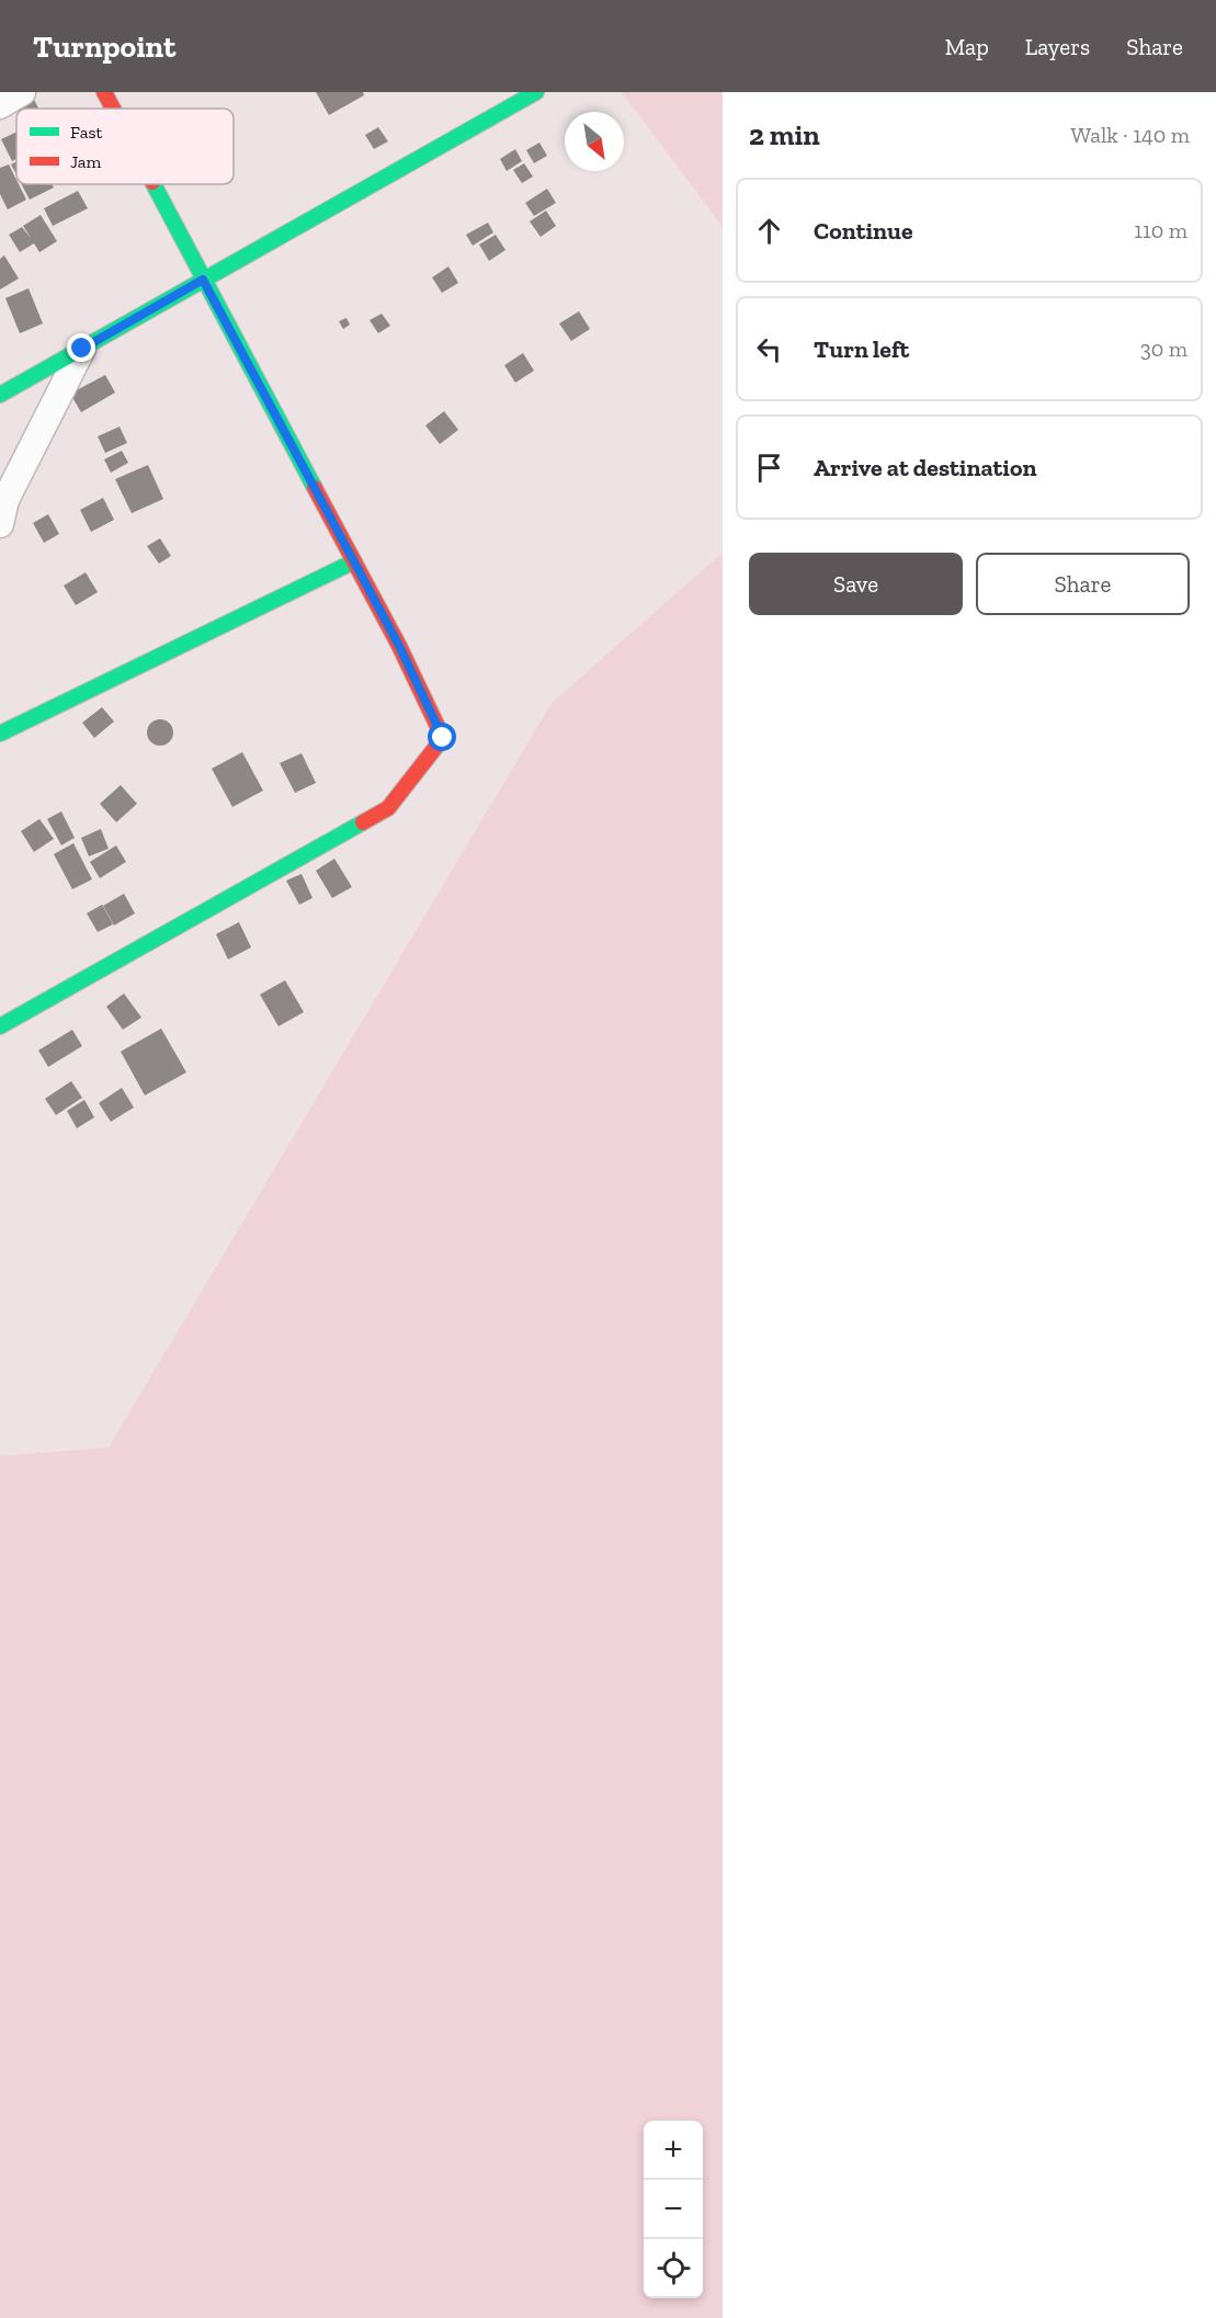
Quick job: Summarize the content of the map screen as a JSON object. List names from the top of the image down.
{
  "legend": ["Fast", "Jam"],
  "north": "bottom right",
  "page": {
    "header": "Turnpoint",
    "nav": ["Map", "Layers", "Share"],
    "heading": ["2 min", "Walk · 140 m"],
    "list": [
      ["Continue", "110 m"],
      ["Turn left", "30 m"],
      "Arrive at destination"
    ],
    "buttons": ["Save", "Share"],
    "map_buttons": ["+", "−"]
  }
}
